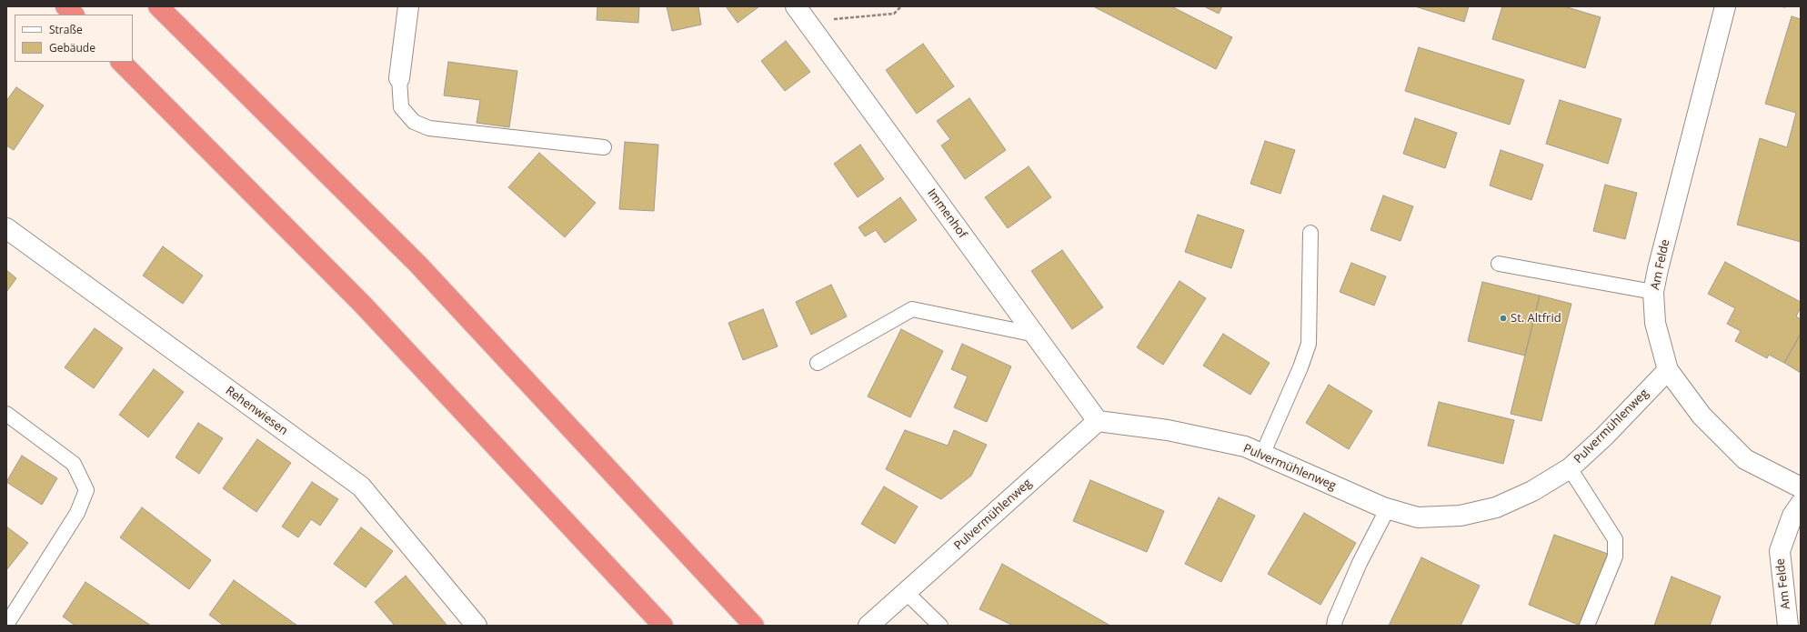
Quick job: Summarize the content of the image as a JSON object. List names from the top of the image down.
{
  "streets": {
    "street": [
      "Immenhof",
      "Am Felde",
      "Rehenwiesen",
      "Pulvermühlenweg"
    ]
  },
  "crossings": [
    ["Immenhof", "Pulvermühlenweg"],
    ["Am Felde", "Pulvermühlenweg"]
  ],
  "places": ["St. Altfrid"],
  "legend": ["Straße", "Gebäude"]
}
